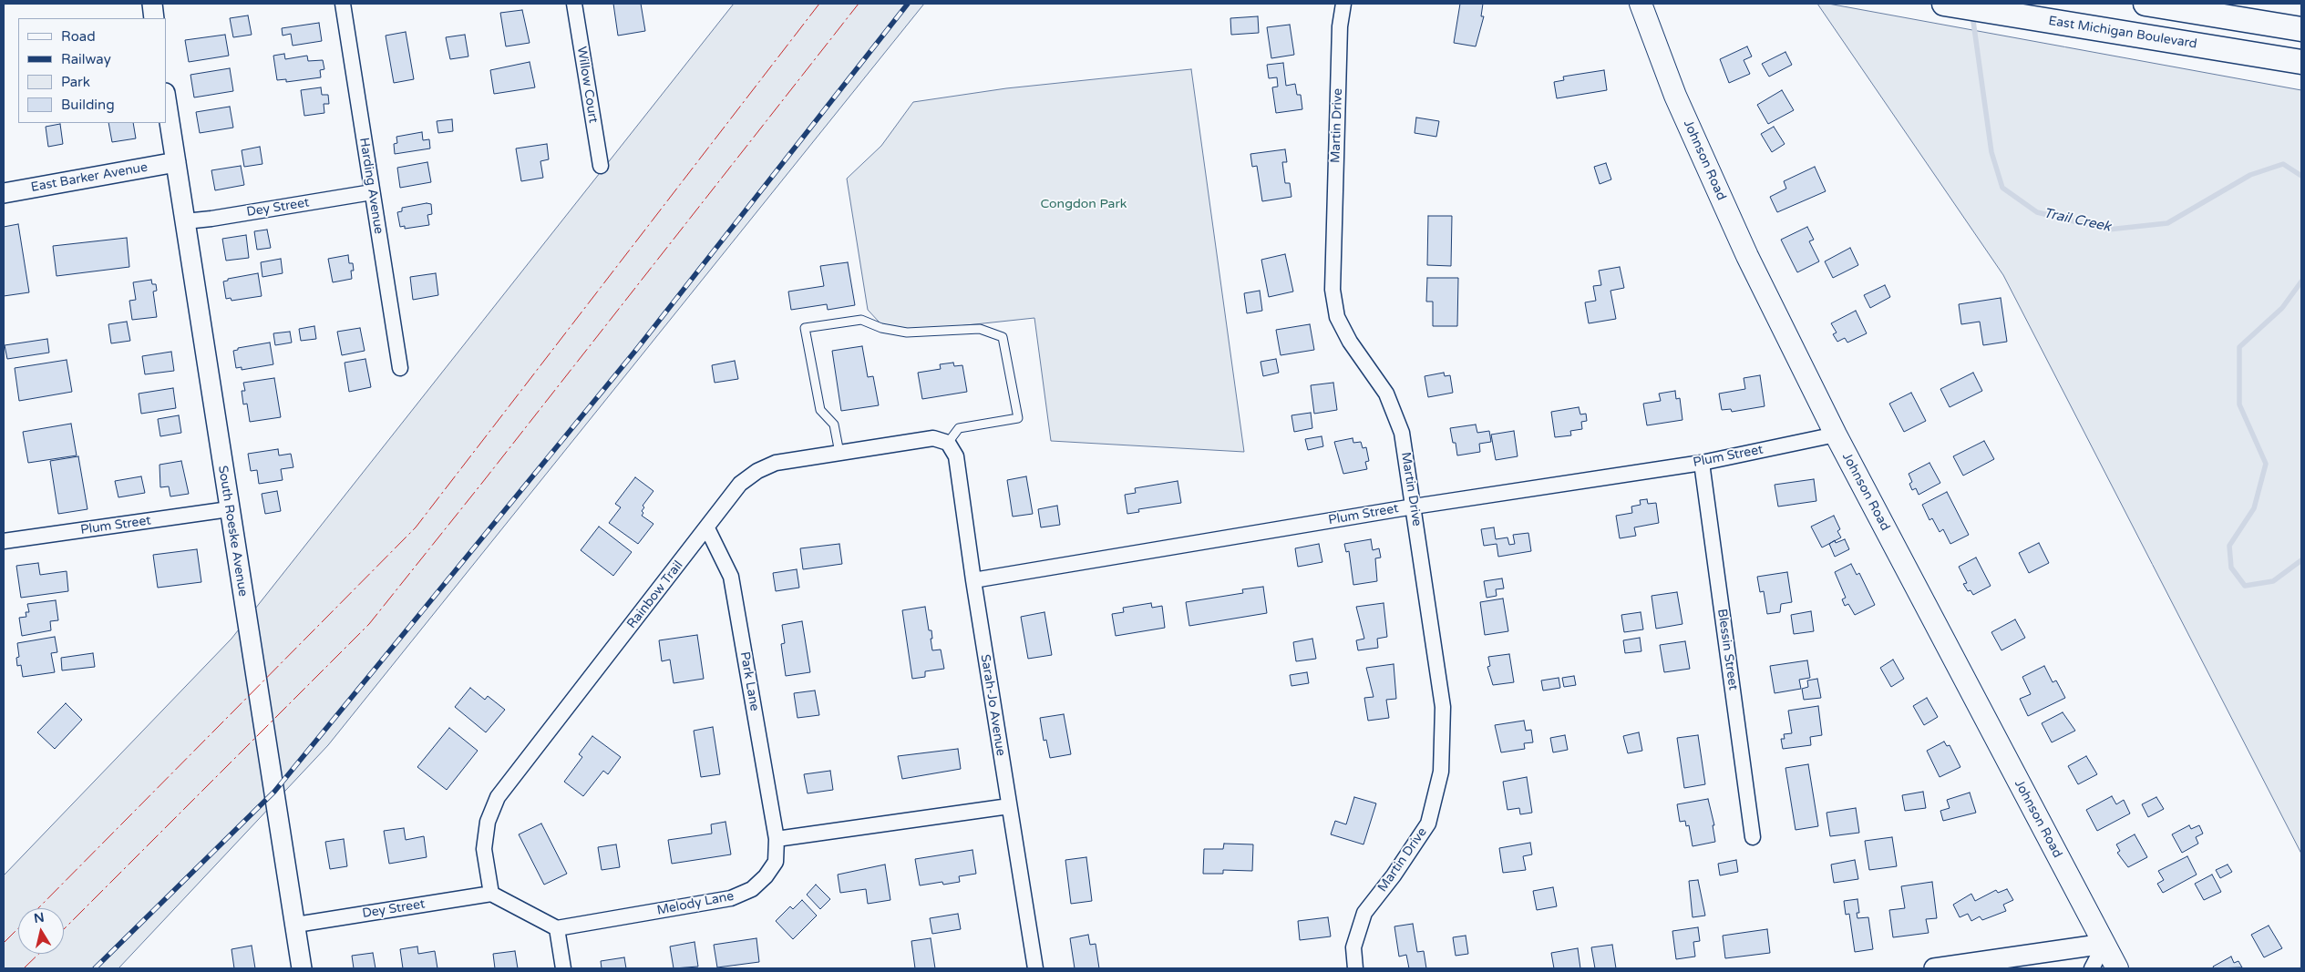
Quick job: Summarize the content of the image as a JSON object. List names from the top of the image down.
{
  "streets": {
    "main road": ["East Michigan Boulevard", "Johnson Road"],
    "street": [
      "Willow Court",
      "Martin Drive",
      "East Barker Avenue",
      "Harding Avenue",
      "Dey Street",
      "Plum Street",
      "South Roeske Avenue",
      "Rainbow Trail",
      "Blessin Street",
      "Park Lane",
      "Sarah-Jo Avenue",
      "Melody Lane"
    ]
  },
  "crossings": [
    ["Martin Drive", "Plum Street"],
    ["Johnson Road", "Plum Street"],
    ["East Barker Avenue", "South Roeske Avenue"],
    ["Harding Avenue", "Dey Street"],
    ["Dey Street", "South Roeske Avenue"],
    ["Dey Street", "Rainbow Trail"],
    ["Plum Street", "South Roeske Avenue"],
    ["Plum Street", "Blessin Street"],
    ["Plum Street", "Sarah-Jo Avenue"],
    ["Rainbow Trail", "Park Lane"],
    ["Rainbow Trail", "Sarah-Jo Avenue"],
    ["Park Lane", "Melody Lane"]
  ],
  "water": ["Trail Creek"],
  "parks": ["Congdon Park"],
  "legend": [
    "Road",
    "Railway",
    "Park",
    "Building"
  ],
  "north": "top"
}
